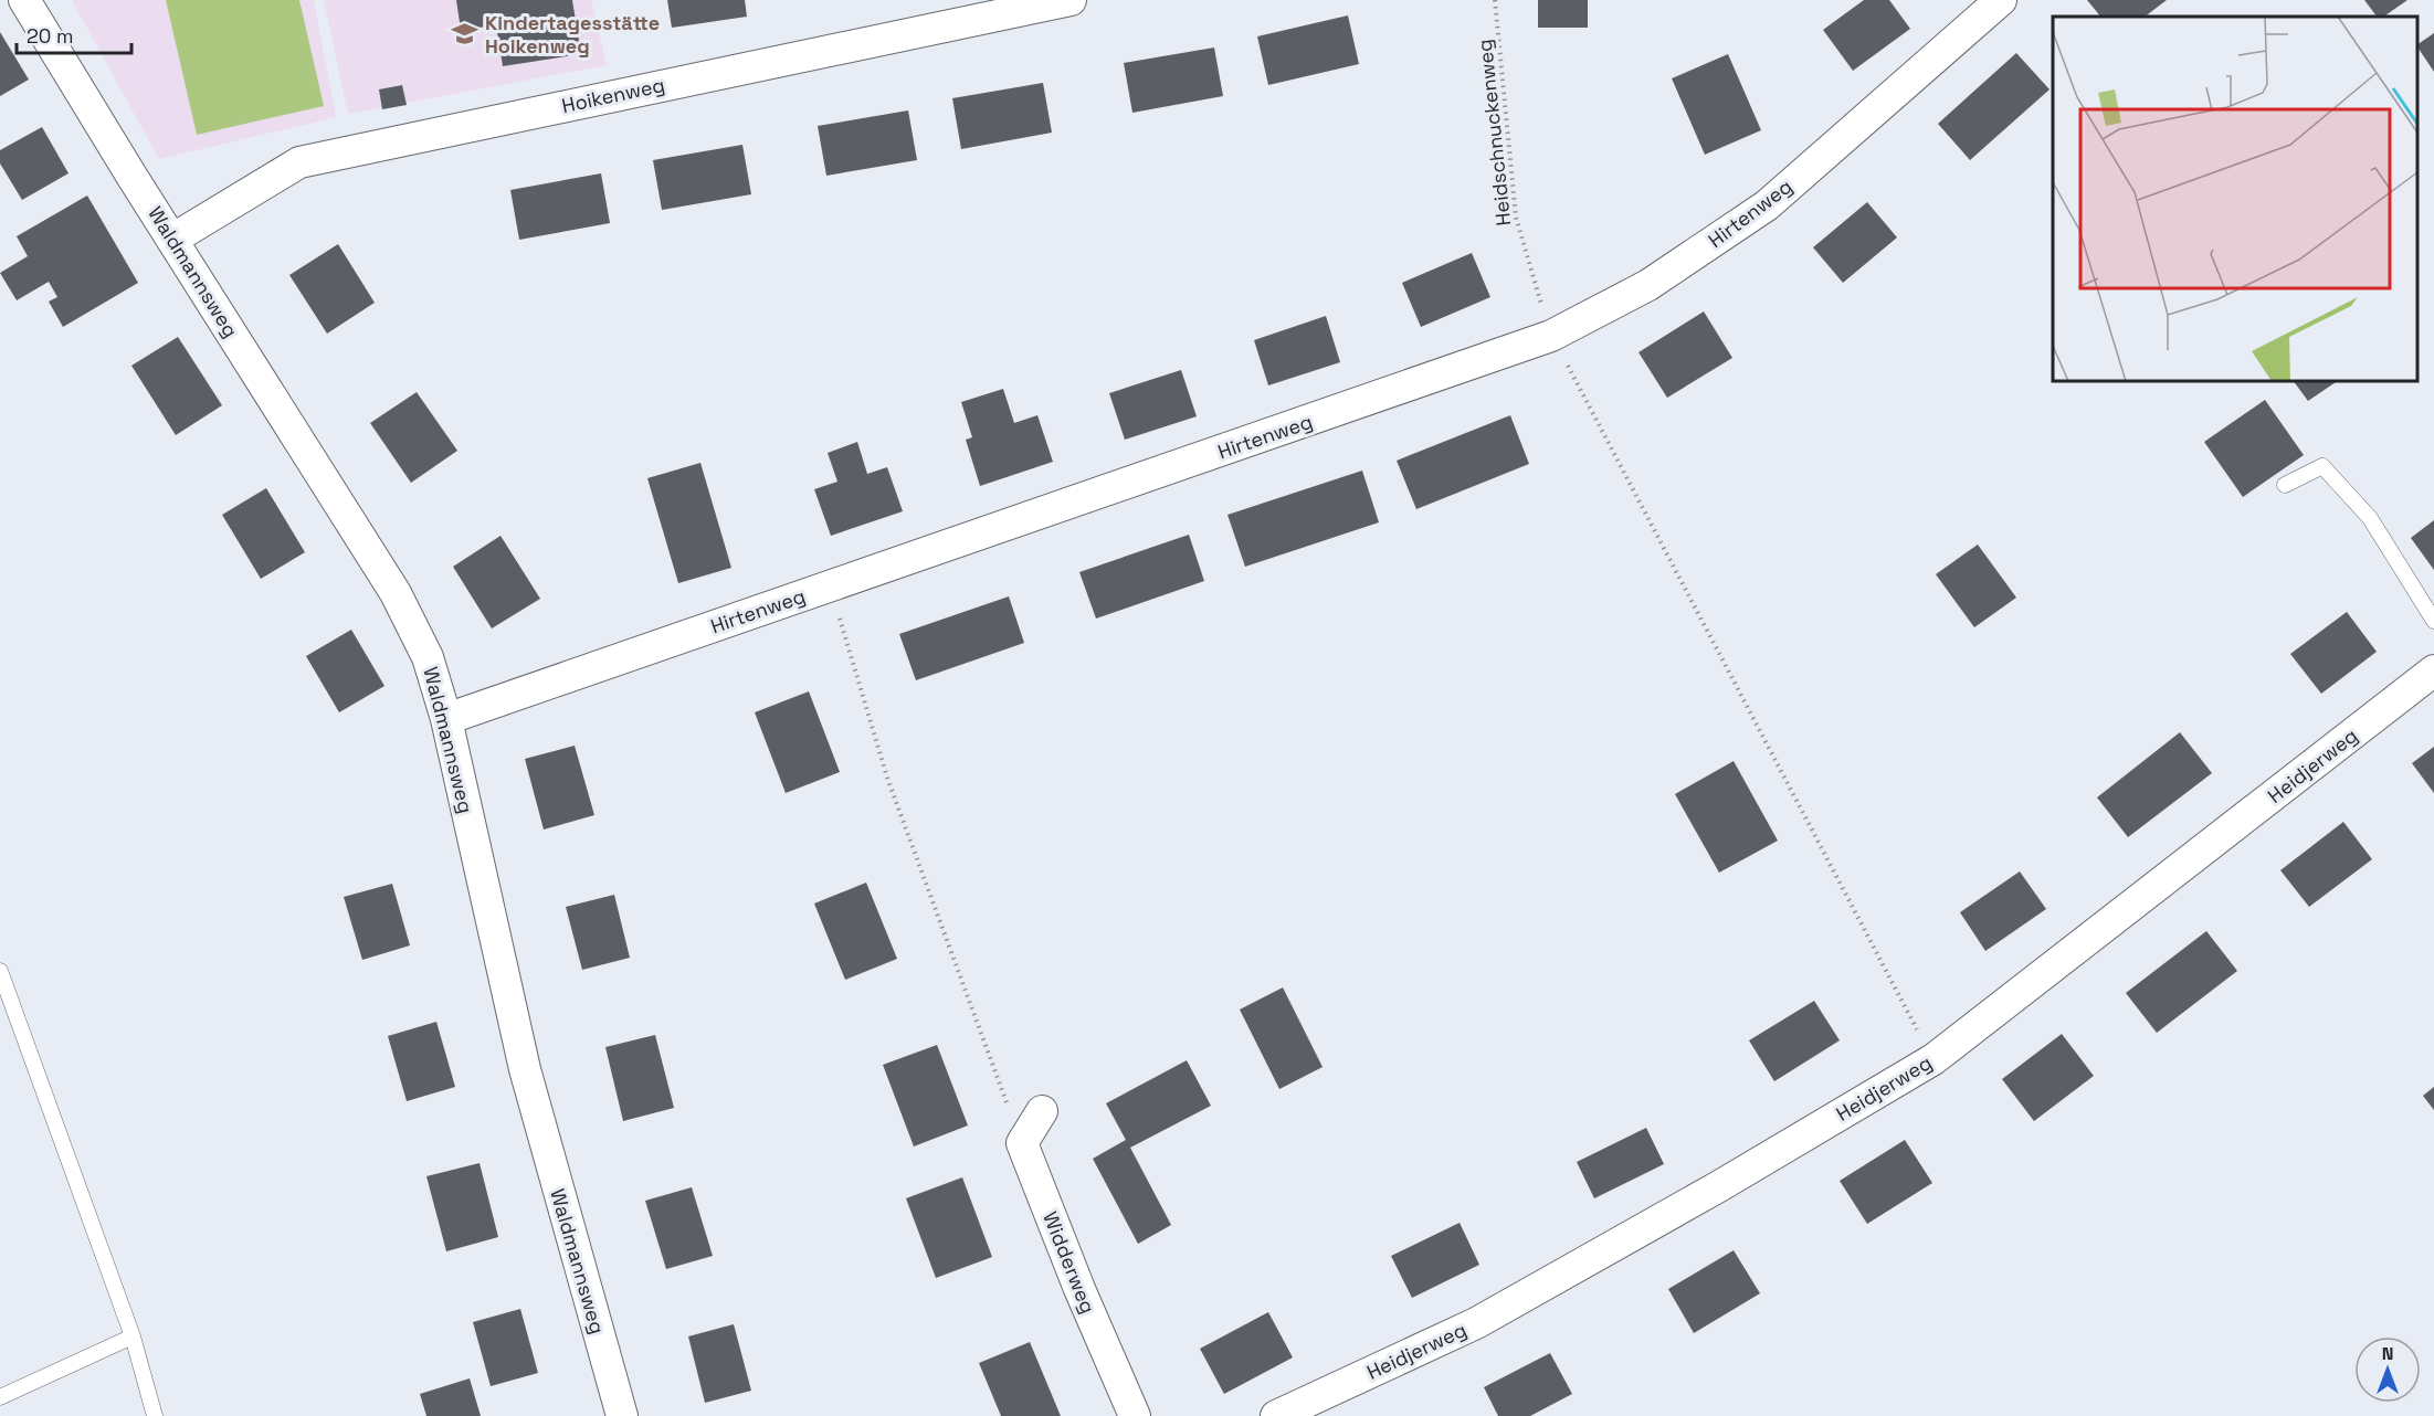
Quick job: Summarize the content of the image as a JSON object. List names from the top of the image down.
{
  "streets": {
    "street": [
      "Hoikenweg",
      "Hirtenweg",
      "Waldmannsweg",
      "Heidjerweg",
      "Widderweg"
    ],
    "path": ["Heidschnuckenweg"]
  },
  "crossings": [
    ["Hoikenweg", "Waldmannsweg"],
    ["Heidschnuckenweg", "Hirtenweg"],
    ["Heidschnuckenweg", "Heidjerweg"],
    ["Hirtenweg", "Waldmannsweg"]
  ],
  "places": {
    "school or university": ["Kindertagesstätte Hoikenweg"]
  },
  "scale_bar": "20 m",
  "north": "top"
}
